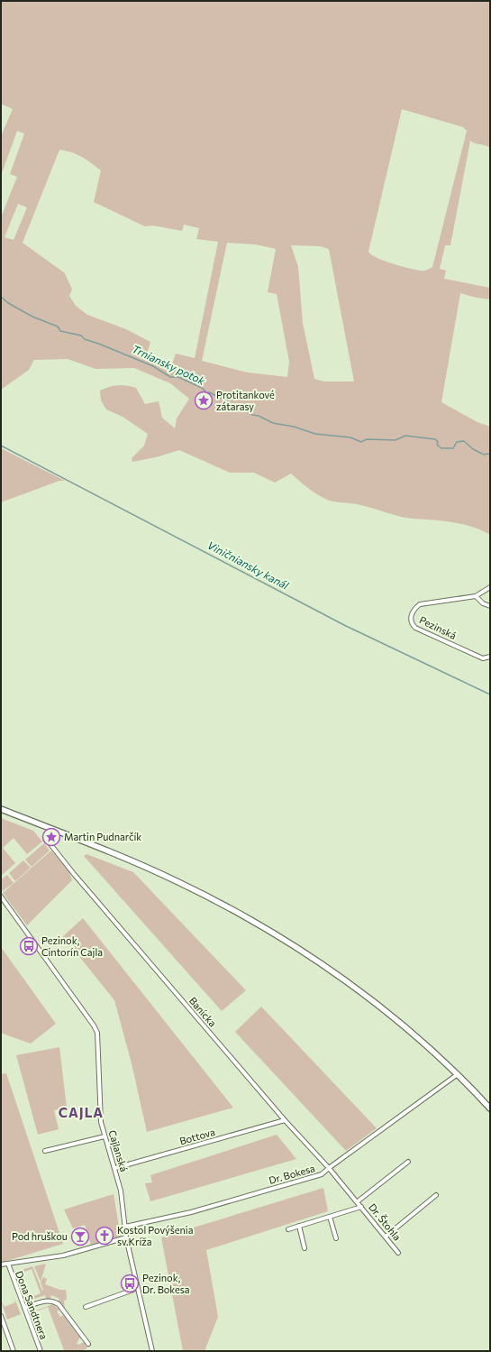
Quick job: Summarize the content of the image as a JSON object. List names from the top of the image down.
{
  "streets": {
    "street": [
      "Pezinská",
      "Banícka",
      "Bottova",
      "Cajlanská",
      "Dr. Bokesa",
      "Dr. Štohla",
      "Dona Sandtnera"
    ]
  },
  "crossings": [
    ["Banícka", "Bottova"],
    ["Banícka", "Dr. Bokesa"],
    ["Banícka", "Dr. Štohla"],
    ["Bottova", "Cajlanská"],
    ["Cajlanská", "Dr. Bokesa"],
    ["Cajlanská", "Dona Sandtnera"]
  ],
  "districts": ["CAJLA"],
  "water": ["Trniansky potok", "Viničniansky kanál"],
  "places": {
    "place": ["Protitankové zátarasy", "Martin Pudnarčík"],
    "bus stop": ["Pezinok, Cintorín Cajla", "Pezinok, Dr. Bokesa"],
    "church": ["Kostol Povýšenia sv.Kríža"],
    "bar": ["Pod hruškou"]
  }
}
